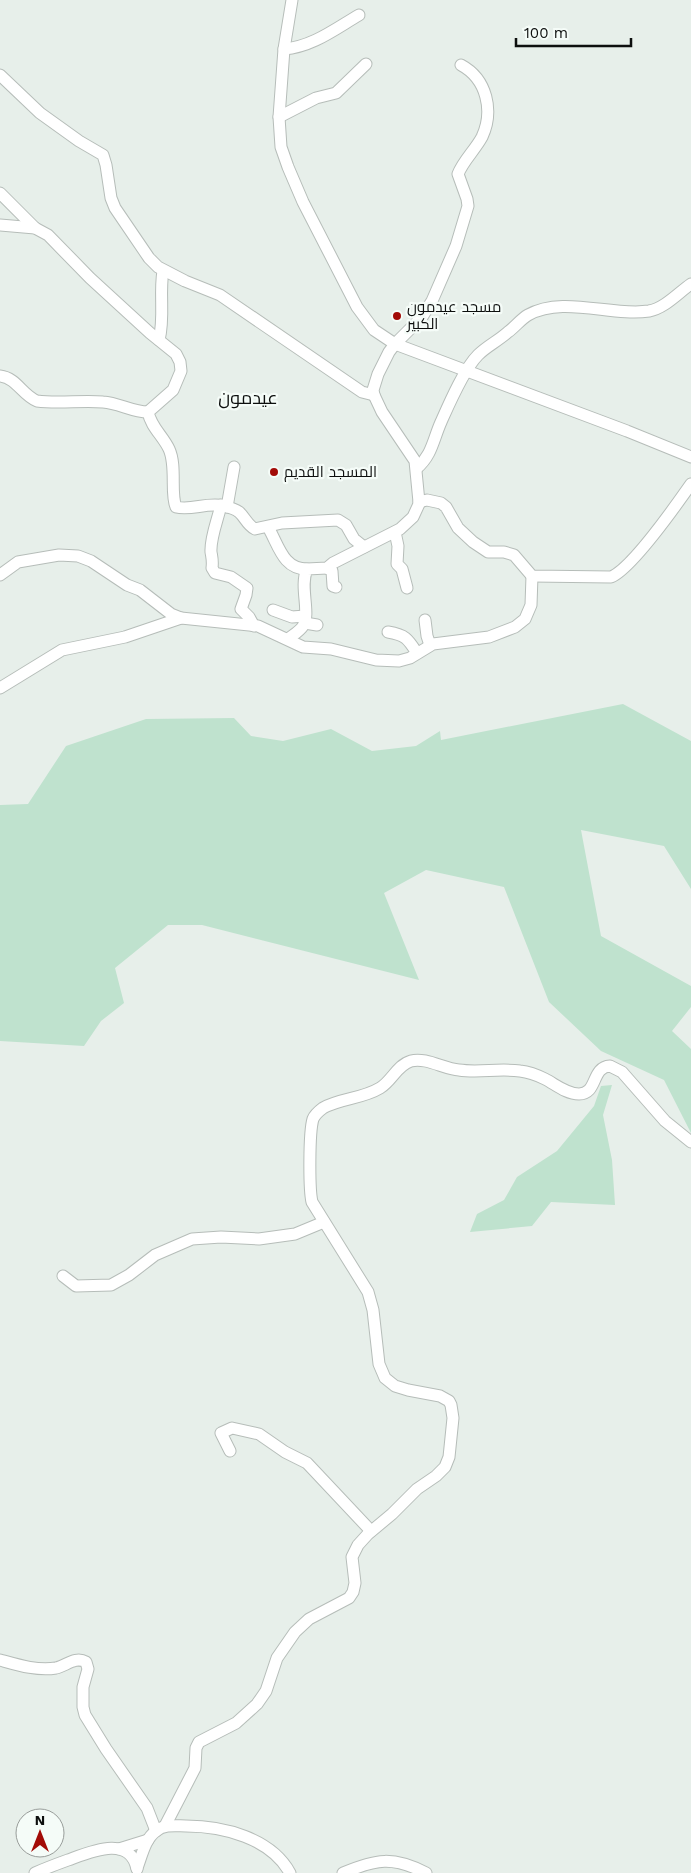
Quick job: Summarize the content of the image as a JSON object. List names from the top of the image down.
{
  "districts": ["عيدمون"],
  "places": ["مسجد عيدمون الكبير", "المسجد القديم"],
  "scale_bar": "100 m",
  "north": "top"
}
